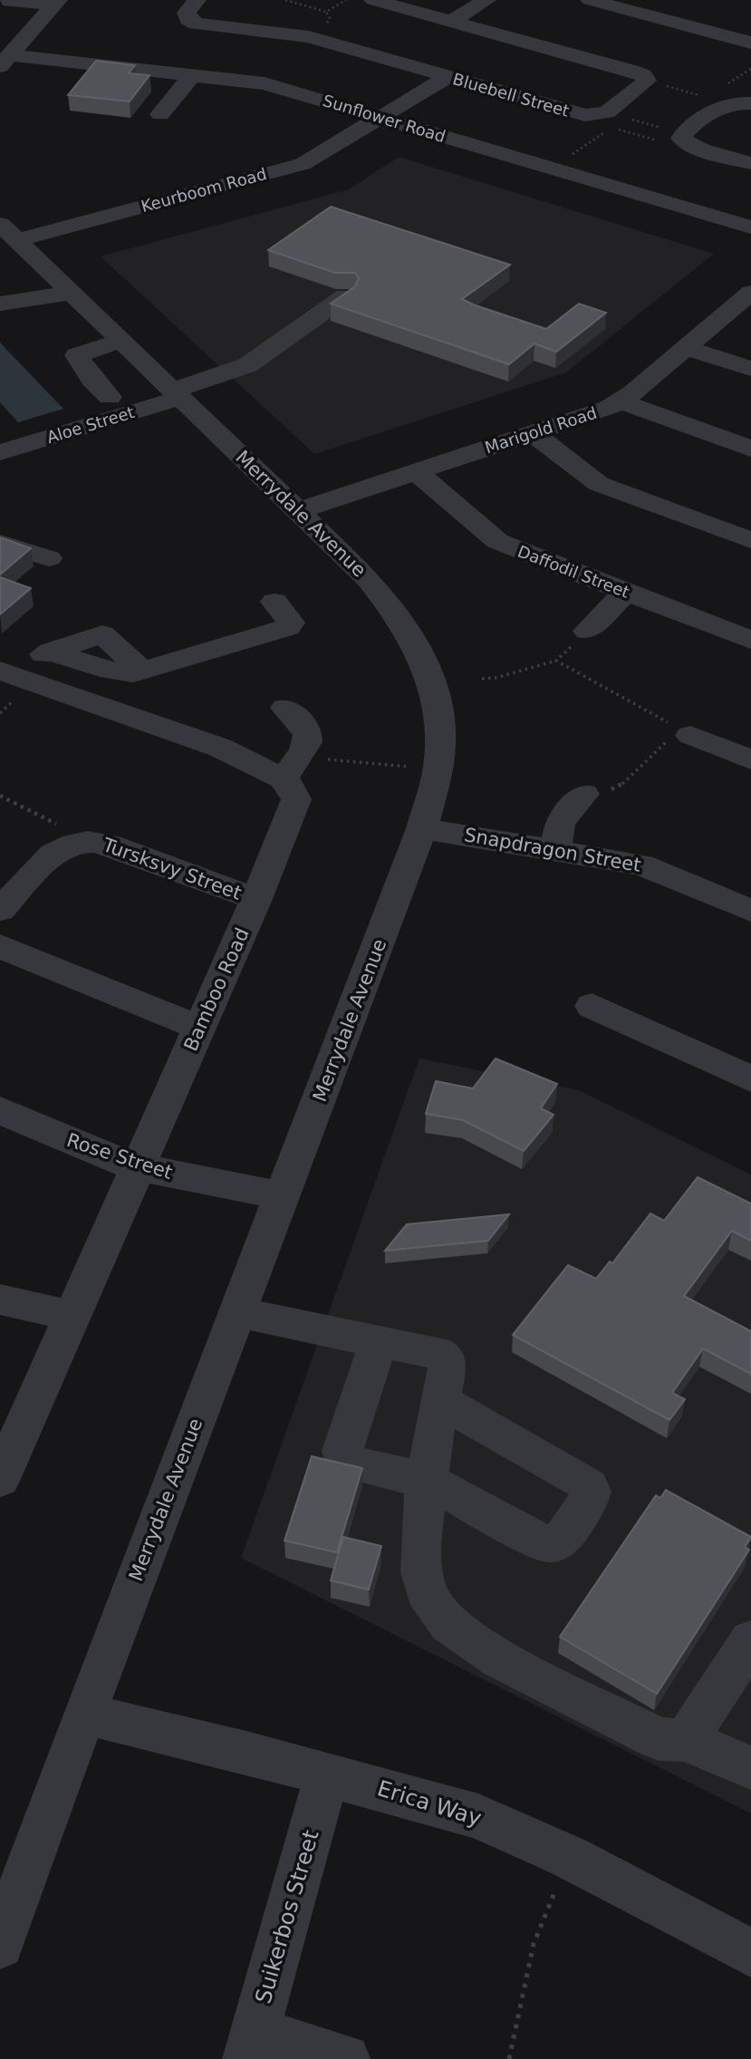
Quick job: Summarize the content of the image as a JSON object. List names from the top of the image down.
{
  "streets": {
    "street": [
      "Bluebell Street",
      "Sunflower Road",
      "Keurboom Road",
      "Aloe Street",
      "Marigold Road",
      "Merrydale Avenue",
      "Daffodil Street",
      "Snapdragon Street",
      "Tursksvy Street",
      "Bamboo Road",
      "Rose Street",
      "Erica Way",
      "Suikerbos Street"
    ]
  },
  "crossings": [
    ["Bluebell Street", "Keurboom Road"],
    ["Sunflower Road", "Keurboom Road"],
    ["Keurboom Road", "Merrydale Avenue"],
    ["Aloe Street", "Merrydale Avenue"],
    ["Marigold Road", "Merrydale Avenue"],
    ["Marigold Road", "Daffodil Street"],
    ["Merrydale Avenue", "Snapdragon Street"],
    ["Merrydale Avenue", "Rose Street"],
    ["Merrydale Avenue", "Erica Way"],
    ["Tursksvy Street", "Bamboo Road"],
    ["Bamboo Road", "Rose Street"],
    ["Erica Way", "Suikerbos Street"]
  ]
}
